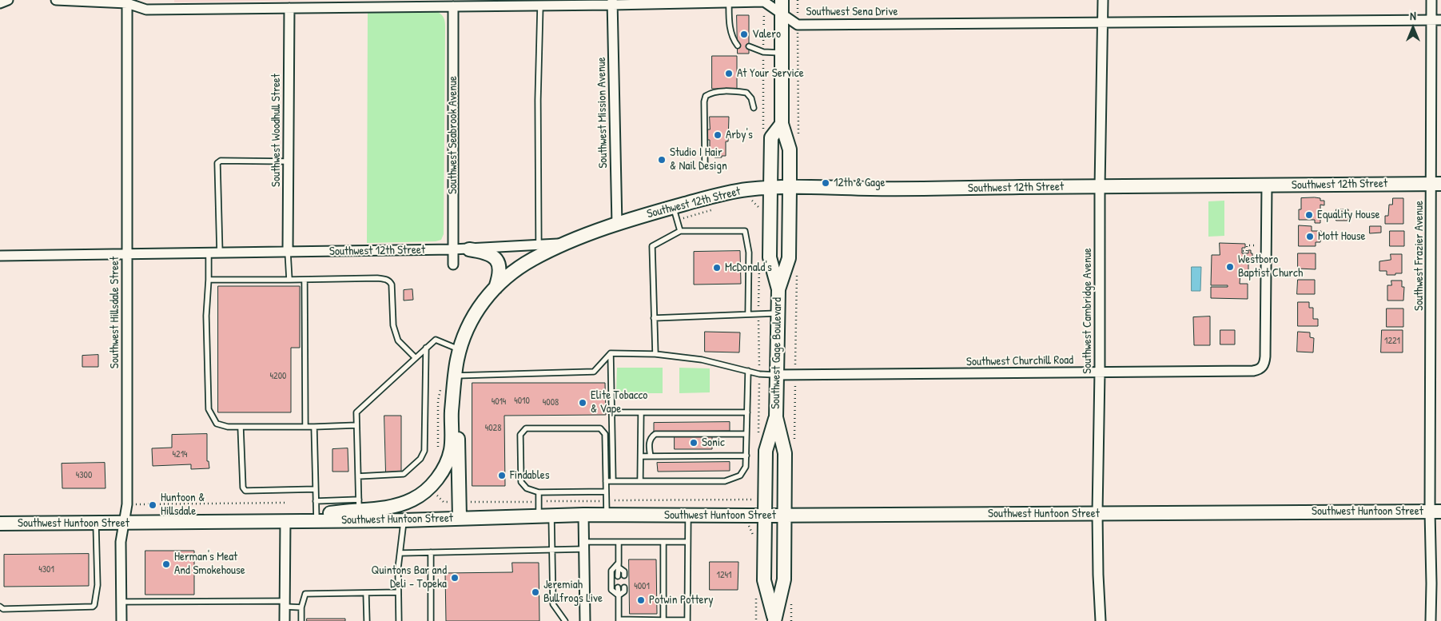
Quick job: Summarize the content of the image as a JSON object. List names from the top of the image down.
{
  "streets": {
    "main road": ["Southwest 12th Street", "Southwest Gage Boulevard", "Southwest Huntoon Street"],
    "street": [
      "Southwest Sena Drive",
      "Southwest Mission Avenue",
      "Southwest Woodhull Street",
      "Southwest Seabrook Avenue",
      "Southwest Frazier Avenue",
      "Southwest Cambridge Avenue",
      "Southwest Hillsdale Street",
      "Southwest Churchill Road"
    ]
  },
  "crossings": [
    ["Southwest Sena Drive", "Southwest Frazier Avenue"],
    ["Southwest Sena Drive", "Southwest Cambridge Avenue"],
    ["Southwest Sena Drive", "Southwest Gage Boulevard"],
    ["Southwest Mission Avenue", "Southwest 12th Street"],
    ["Southwest Woodhull Street", "Southwest 12th Street"],
    ["Southwest Seabrook Avenue", "Southwest 12th Street"],
    ["Southwest 12th Street", "Southwest Frazier Avenue"],
    ["Southwest 12th Street", "Southwest Cambridge Avenue"],
    ["Southwest 12th Street", "Southwest Hillsdale Street"],
    ["Southwest 12th Street", "Southwest Gage Boulevard"],
    ["Southwest Frazier Avenue", "Southwest Huntoon Street"],
    ["Southwest Cambridge Avenue", "Southwest Churchill Road"],
    ["Southwest Cambridge Avenue", "Southwest Huntoon Street"],
    ["Southwest Hillsdale Street", "Southwest Huntoon Street"],
    ["Southwest Gage Boulevard", "Southwest Churchill Road"],
    ["Southwest Gage Boulevard", "Southwest Huntoon Street"]
  ],
  "places": [
    "Valero",
    "At Your Service",
    "Arby's",
    "Studio I Hair & Nail Design",
    "12th & Gage",
    "Equality House",
    "Mott House",
    "Westboro Baptist Church",
    "McDonald's",
    "Elite Tobacco & Vape",
    "Sonic",
    "Findables",
    "Huntoon & Hillsdale",
    "Herman's Meat And Smokehouse",
    "Quintons Bar and Deli - Topeka",
    "Jeremiah Bullfrogs Live",
    "Potwin Pottery"
  ],
  "house_numbers": [
    "1221",
    "4200",
    "4010",
    "4014",
    "4008",
    "4028",
    "4214",
    "4300",
    "4301",
    "1241",
    "4001"
  ],
  "north": "top"
}
